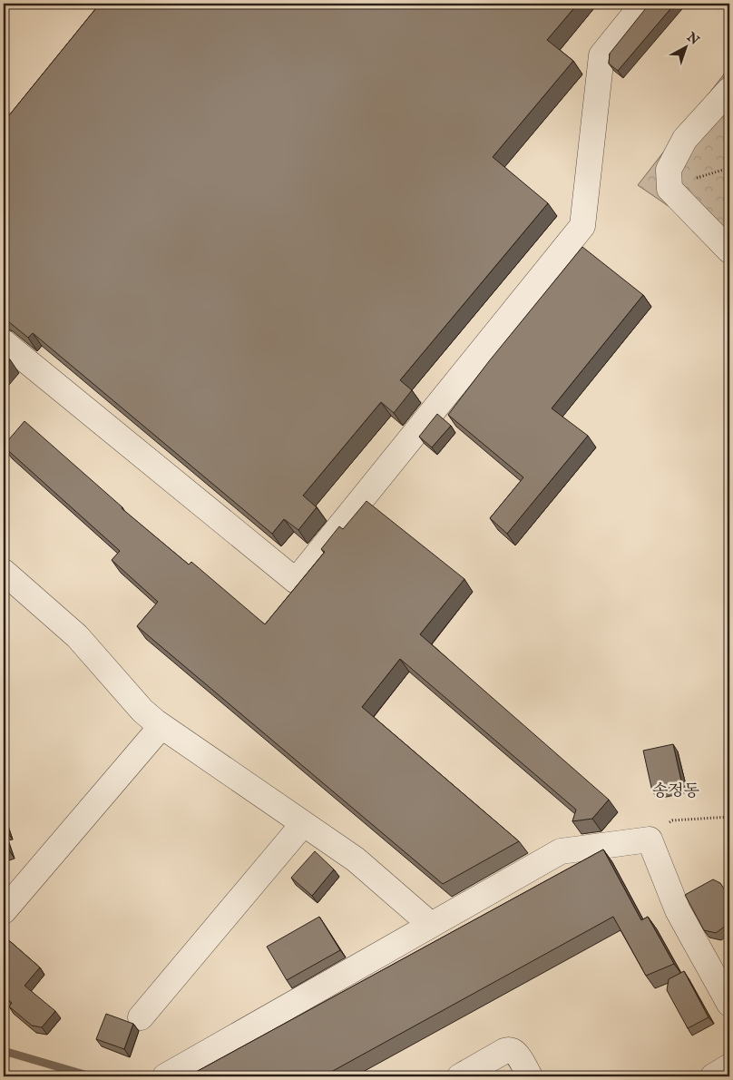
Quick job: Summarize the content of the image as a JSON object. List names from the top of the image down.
{
  "districts": ["송정동"],
  "north": "top right"
}
